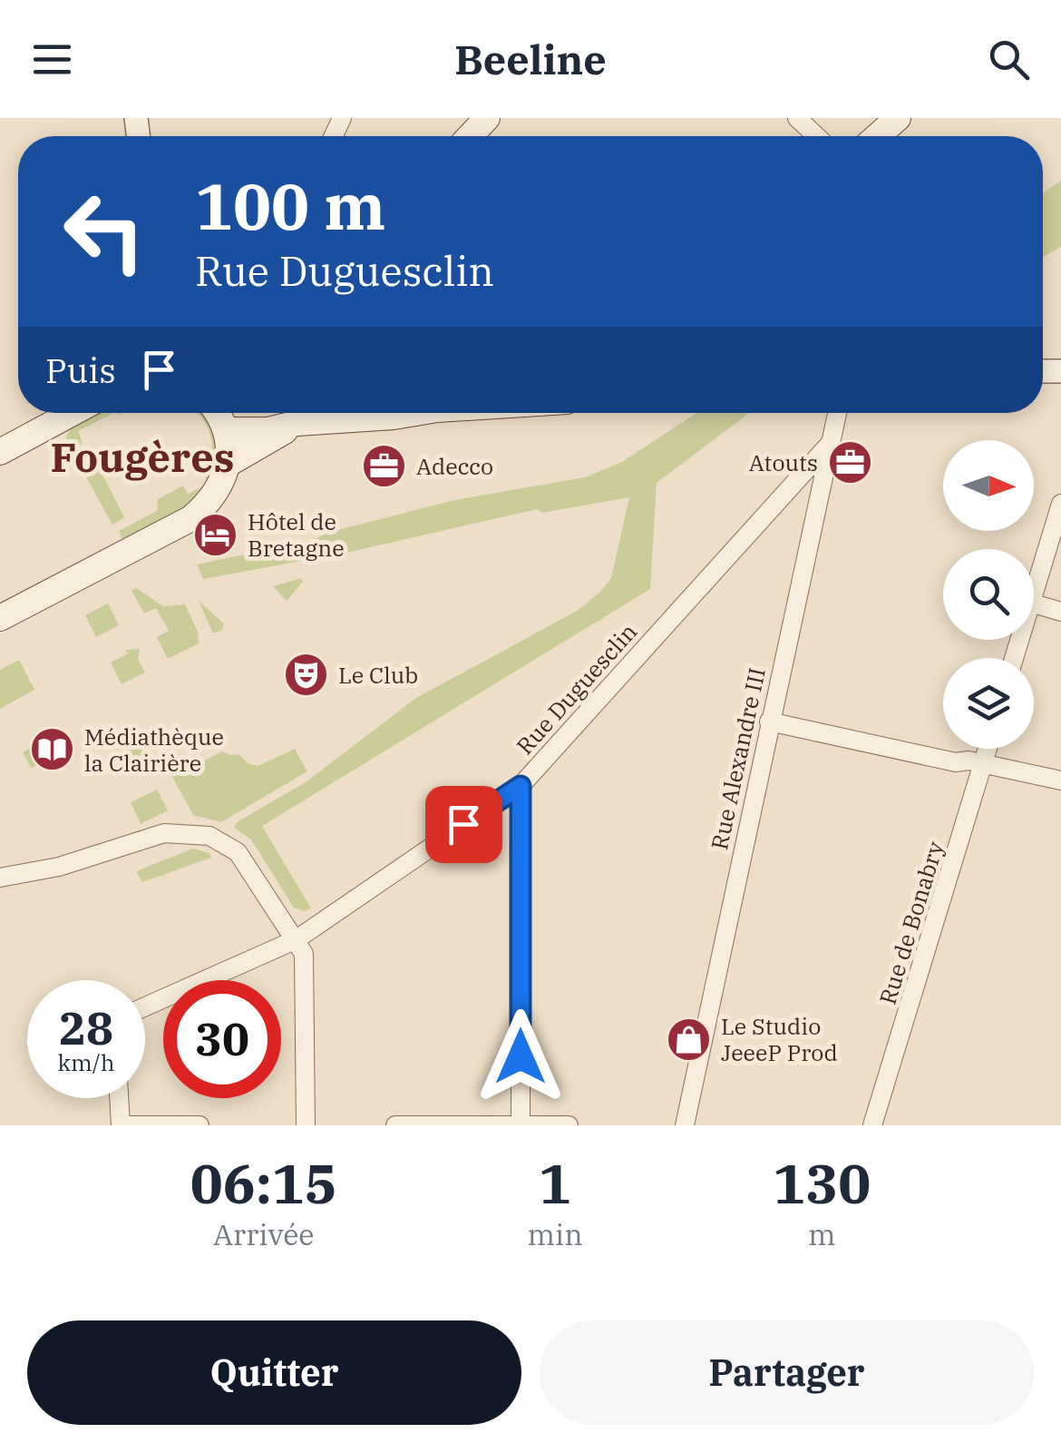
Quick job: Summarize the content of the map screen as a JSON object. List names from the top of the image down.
{
  "streets": {
    "street": ["Rue Duguesclin", "Rue Alexandre III", "Rue de Bonabry"]
  },
  "crossings": [
    ["Rue Duguesclin", "Rue Alexandre III"]
  ],
  "districts": ["Fougères"],
  "places": {
    "office": ["Atouts", "Adecco"],
    "hotel": ["Hôtel de Bretagne"],
    "theatre": ["Le Club"],
    "library": ["Médiathèque la Clairière"],
    "shop": ["Le Studio JeeeP Prod"]
  },
  "north": "right",
  "page": {
    "header": "Beeline",
    "turn": ["100 m", "Rue Duguesclin"],
    "then": "Puis",
    "speed": "28 km/h",
    "limit": "30",
    "eta": [
      "06:15",
      "Arrivée",
      "1",
      "min",
      "130",
      "m"
    ],
    "buttons": ["Quitter", "Partager"]
  }
}
